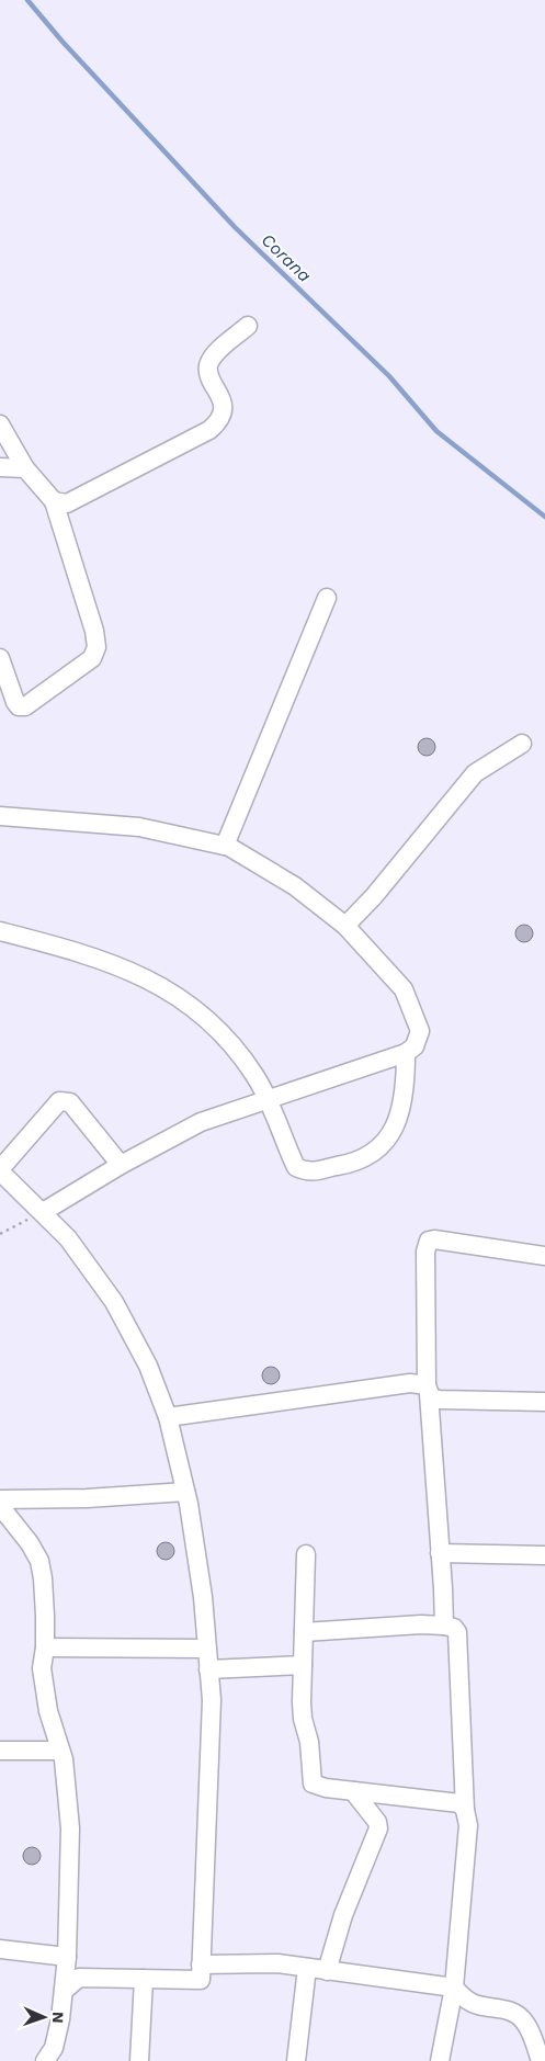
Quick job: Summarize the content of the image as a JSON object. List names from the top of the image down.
{
  "water": ["Corana"],
  "north": "right"
}
